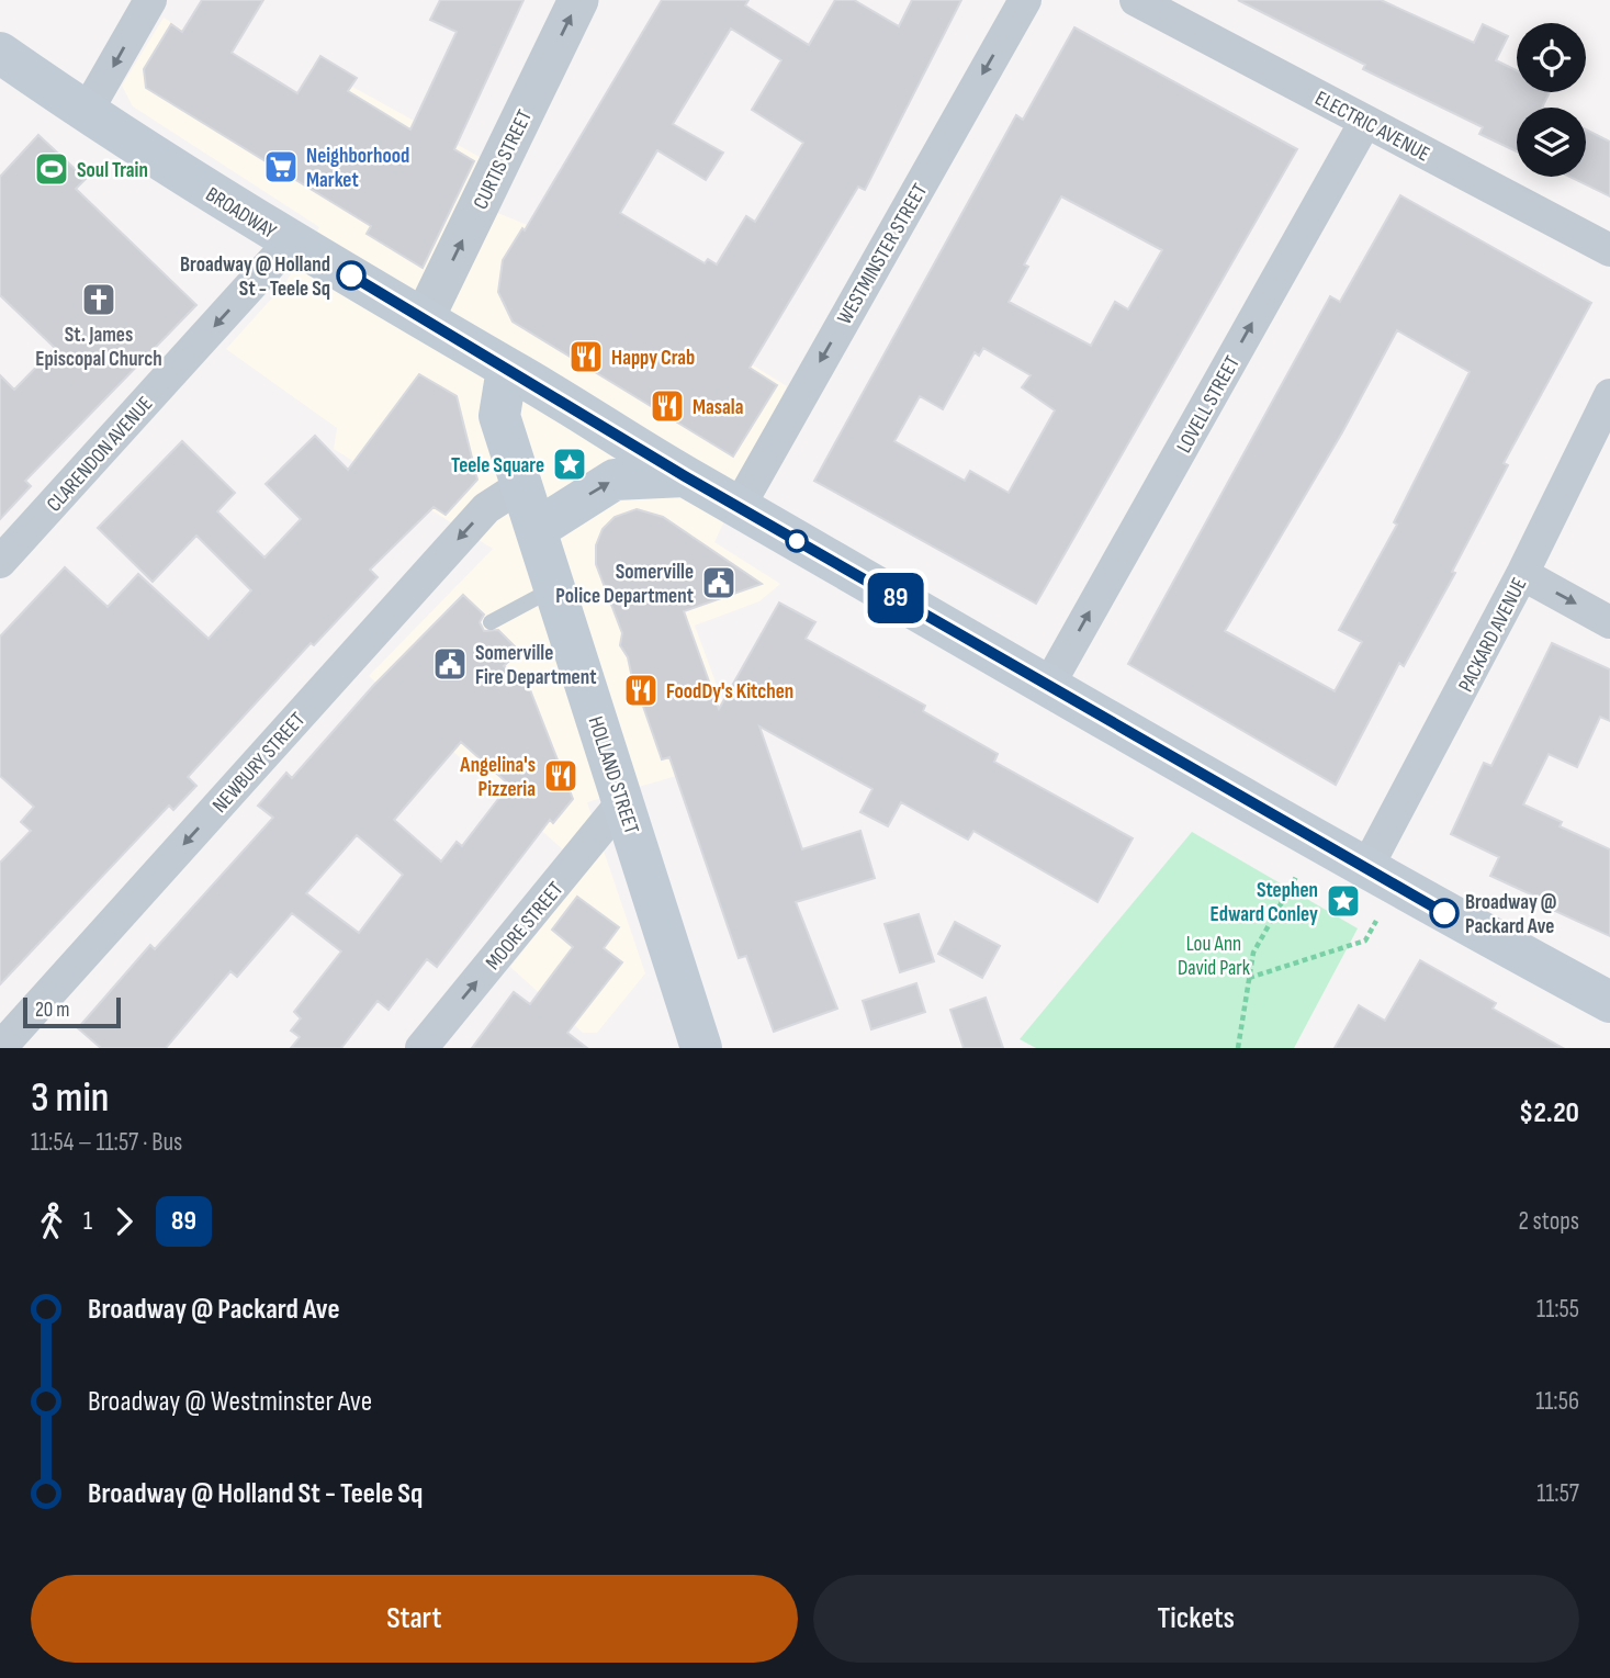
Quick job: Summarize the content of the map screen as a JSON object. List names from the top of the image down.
{
  "streets": {
    "main road": ["BROADWAY", "HOLLAND STREET"],
    "street": [
      "ELECTRIC AVENUE",
      "CURTIS STREET",
      "WESTMINSTER STREET",
      "LOVELL STREET",
      "CLARENDON AVENUE",
      "PACKARD AVENUE",
      "NEWBURY STREET",
      "MOORE STREET"
    ]
  },
  "crossings": [
    ["ELECTRIC AVENUE", "LOVELL STREET"],
    ["CURTIS STREET", "BROADWAY"],
    ["BROADWAY", "WESTMINSTER STREET"],
    ["BROADWAY", "LOVELL STREET"],
    ["BROADWAY", "CLARENDON AVENUE"],
    ["BROADWAY", "PACKARD AVENUE"],
    ["BROADWAY", "HOLLAND STREET"],
    ["NEWBURY STREET", "HOLLAND STREET"],
    ["HOLLAND STREET", "MOORE STREET"]
  ],
  "one_way": [
    "CURTIS STREET",
    "WESTMINSTER STREET",
    "LOVELL STREET",
    "CLARENDON AVENUE",
    "NEWBURY STREET",
    "MOORE STREET"
  ],
  "parks": ["Lou Ann David Park"],
  "places": {
    "supermarket": ["Neighborhood Market"],
    "sports": ["Soul Train"],
    "other": ["Broadway @ Holland St - Teele Sq", "Broadway @ Packard Ave"],
    "church": ["St. James Episcopal Church"],
    "restaurant": [
      "Happy Crab",
      "Masala",
      "FoodDy's Kitchen",
      "Angelina's Pizzeria"
    ],
    "place": ["Teele Square", "Stephen Edward Conley"],
    "public building": ["Somerville Police Department", "Somerville Fire Department"]
  },
  "lines": ["bus line 89"],
  "scale_bar": "20 m",
  "page": {
    "on_map": "89",
    "scale": "20 m",
    "heading": ["3 min", "11:54 – 11:57 · Bus", "$2.20"],
    "legs": ["1", "89", "2 stops"],
    "list": [
      {
        "name": "Broadway @ Packard Ave",
        "value": "11:55"
      },
      {
        "name": "Broadway @ Westminster Ave",
        "value": "11:56"
      },
      {
        "name": "Broadway @ Holland St - Teele Sq",
        "value": "11:57"
      }
    ],
    "buttons": ["Start", "Tickets"]
  }
}
